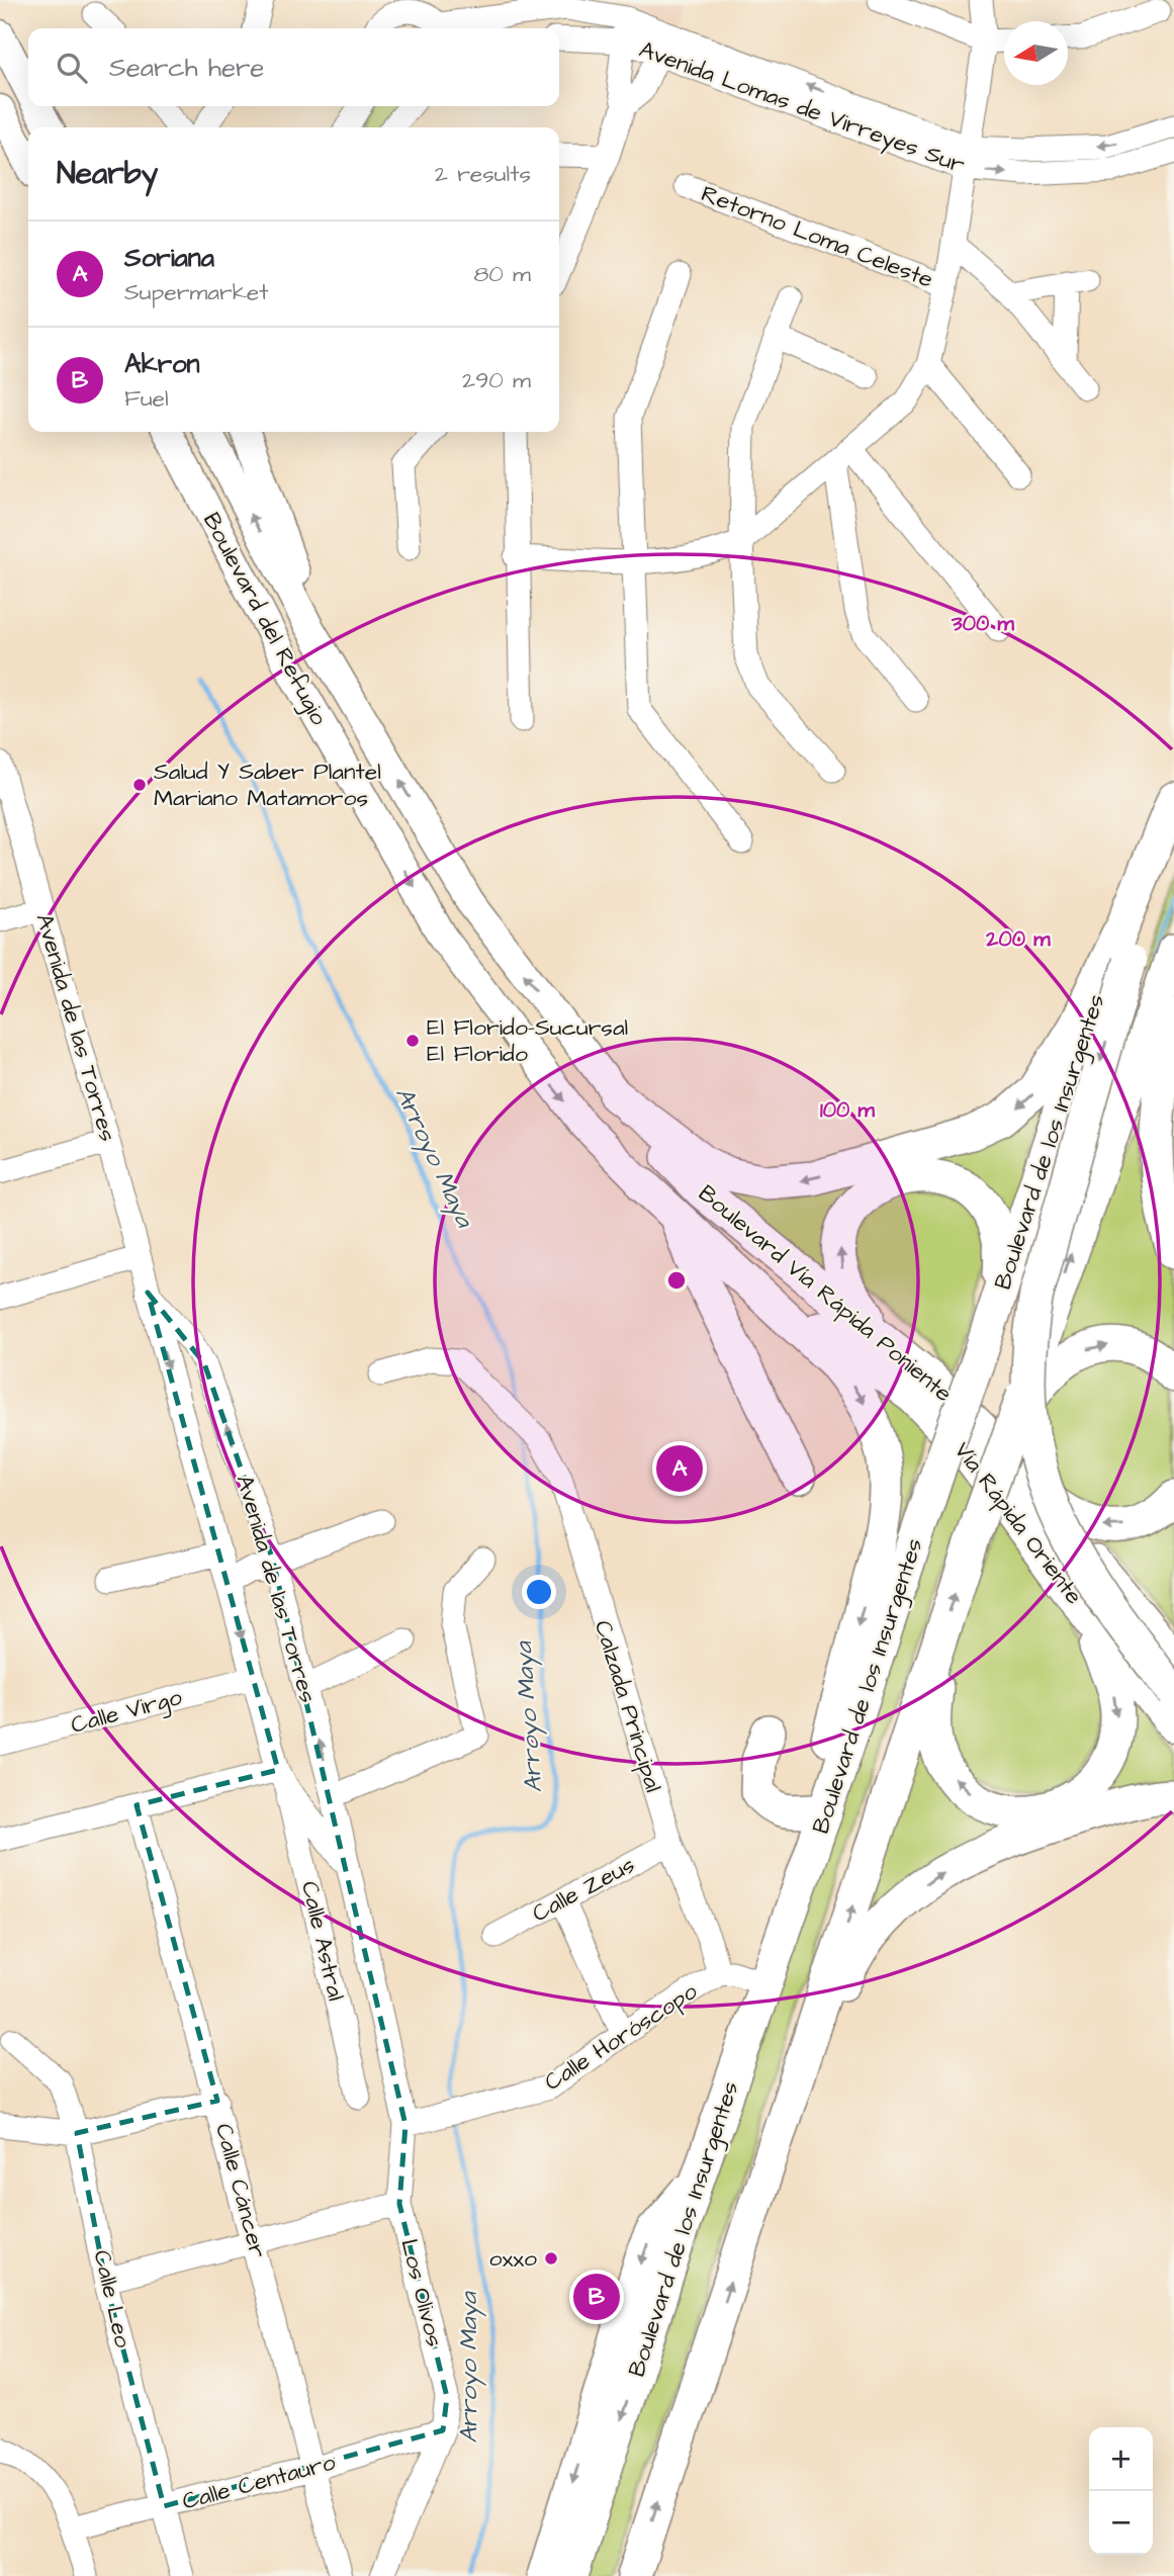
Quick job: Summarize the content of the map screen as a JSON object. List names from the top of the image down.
{
  "streets": {
    "highway": ["Boulevard de los Insurgentes", "Boulevard Vía Rápida Poniente", "Vía Rápida Oriente"],
    "main road": ["Boulevard del Refugio"],
    "street": [
      "Avenida Lomas de Virreyes Sur",
      "Retorno Loma Celeste",
      "Avenida de las Torres",
      "Calzada Principal",
      "Calle Virgo",
      "Calle Zeus",
      "Calle Astral",
      "Calle Horóscopo",
      "Calle Cáncer",
      "Los Olivos",
      "Calle Leo",
      "Calle Centauro"
    ]
  },
  "crossings": [
    ["Boulevard del Refugio", "Boulevard Vía Rápida Poniente"],
    ["Avenida de las Torres", "Calle Virgo"],
    ["Avenida de las Torres", "Calle Astral"],
    ["Avenida de las Torres", "Calle Horóscopo"],
    ["Avenida de las Torres", "Los Olivos"],
    ["Calzada Principal", "Calle Zeus"],
    ["Calzada Principal", "Calle Horóscopo"],
    ["Calle Horóscopo", "Los Olivos"],
    ["Calle Cáncer", "Calle Centauro"],
    ["Los Olivos", "Calle Centauro"],
    ["Calle Leo", "Calle Centauro"]
  ],
  "water": ["Arroyo Maya"],
  "places": ["Salud Y Saber Plantel Mariano Matamoros", "El Florido-Sucursal El Florido", "oxxo"],
  "north": "left",
  "page": {
    "search": "Search here",
    "heading": ["Nearby", "2 results"],
    "list": [
      {
        "mark": "A",
        "name": "Soriana",
        "note": "Supermarket",
        "value": "80 m"
      },
      {
        "mark": "B",
        "name": "Akron",
        "note": "Fuel",
        "value": "290 m"
      }
    ],
    "pins": ["A", "B"],
    "map_buttons": ["+", "−"]
  },
  "rings": ["300 m", "200 m", "100 m"]
}
